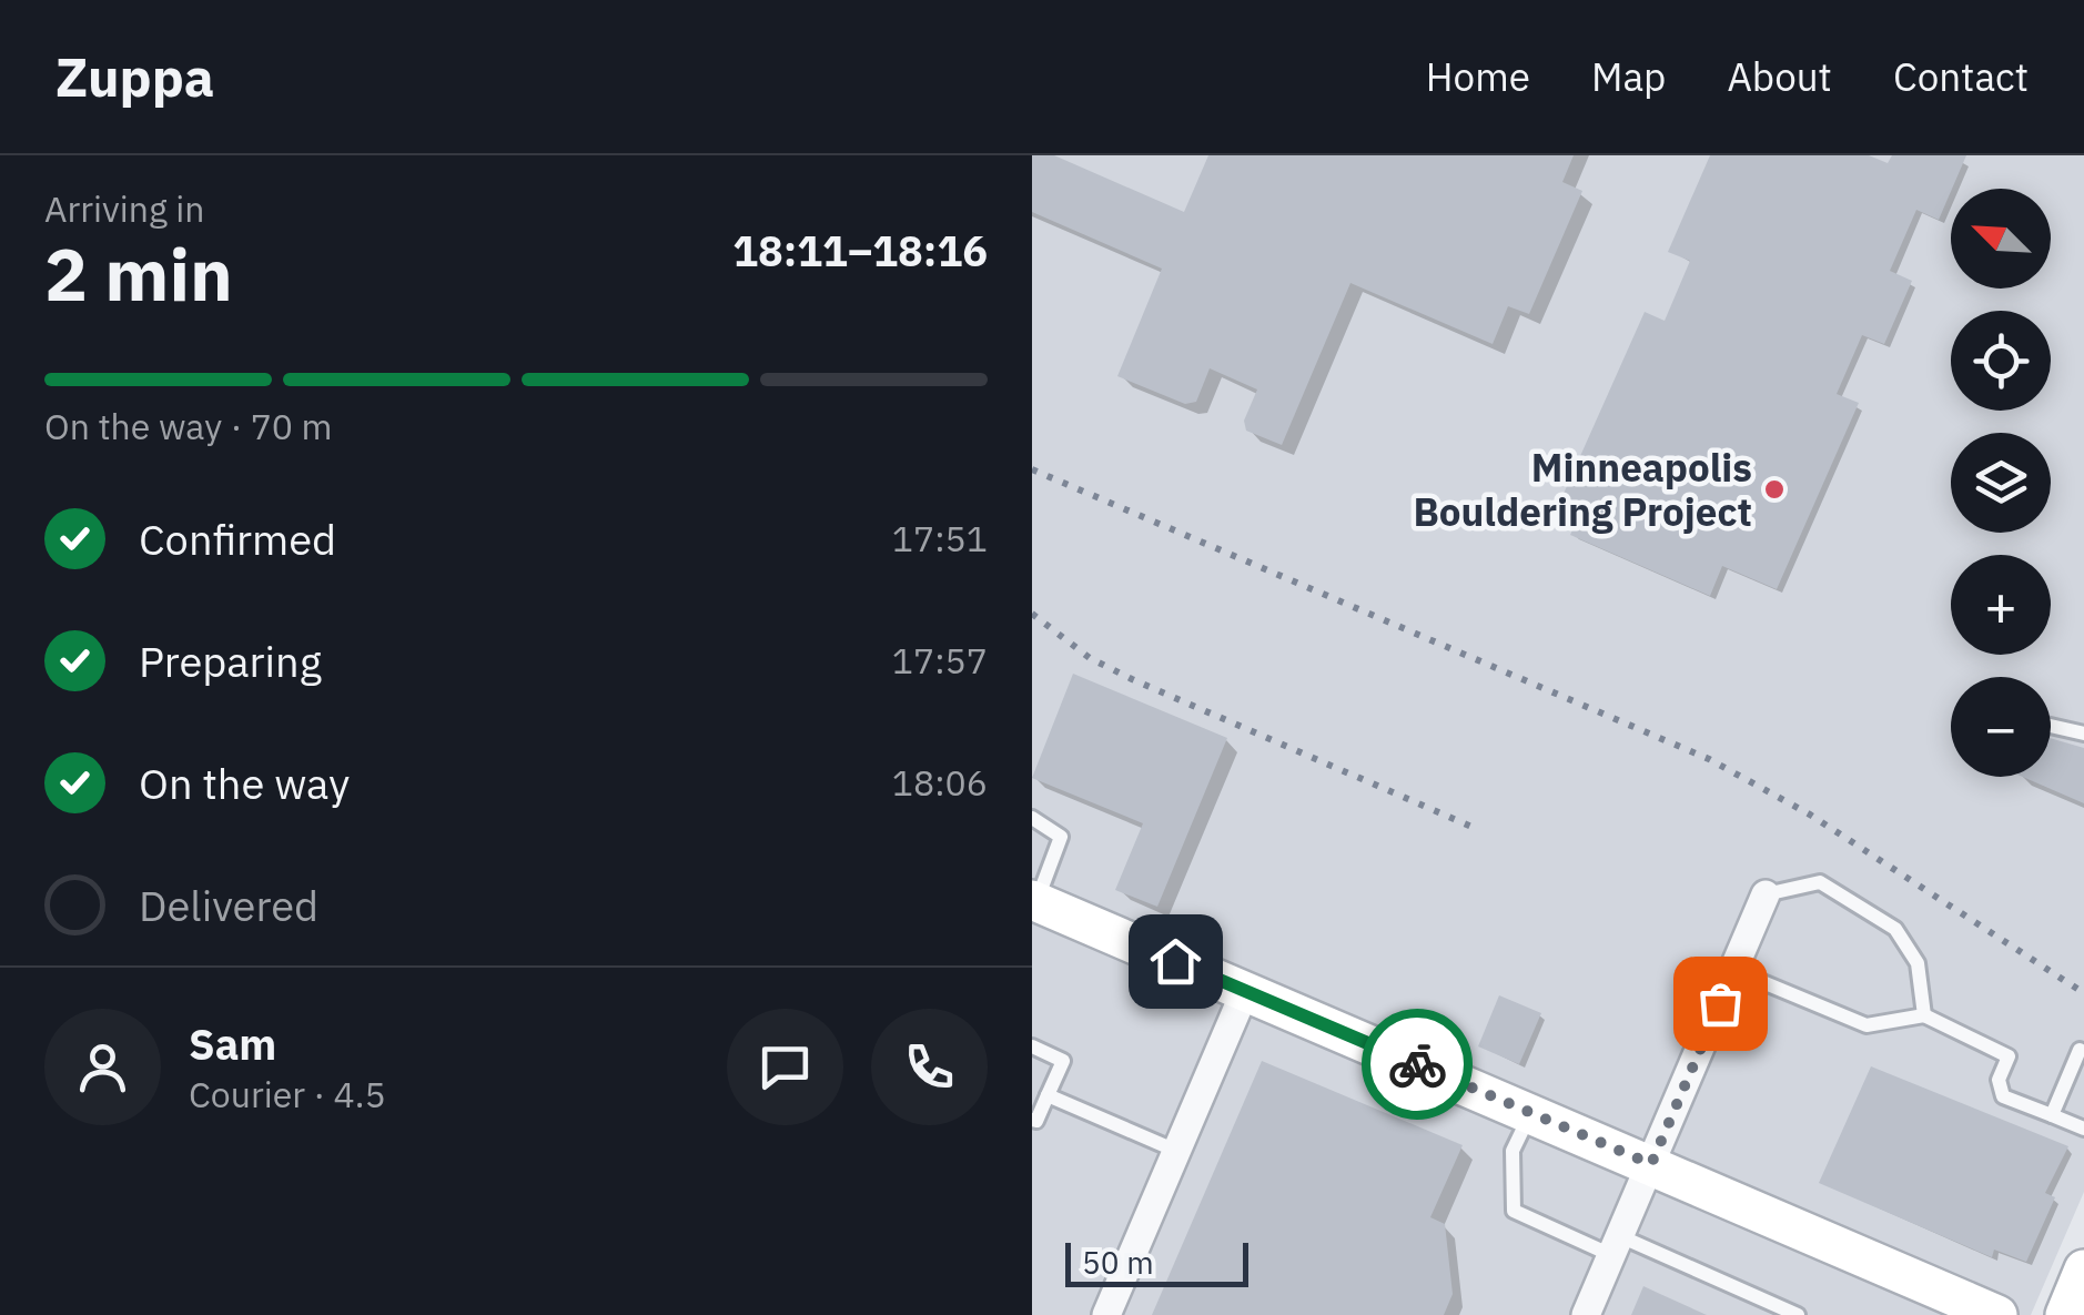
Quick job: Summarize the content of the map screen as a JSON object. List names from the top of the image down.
{
  "places": ["Minneapolis Bouldering Project"],
  "scale_bar": "50 m",
  "north": "top left",
  "page": {
    "header": "Zuppa",
    "nav": [
      "Home",
      "Map",
      "About",
      "Contact"
    ],
    "heading": ["2 min", "Arriving in", "18:11–18:16"],
    "panel": ["Sam", "Courier · 4.5"],
    "map_buttons": ["+", "−"],
    "bar": "On the way · 70 m",
    "list": [
      ["Confirmed", "17:51"],
      ["Preparing", "17:57"],
      ["On the way", "18:06"],
      "Delivered"
    ],
    "scale": "50 m"
  }
}
